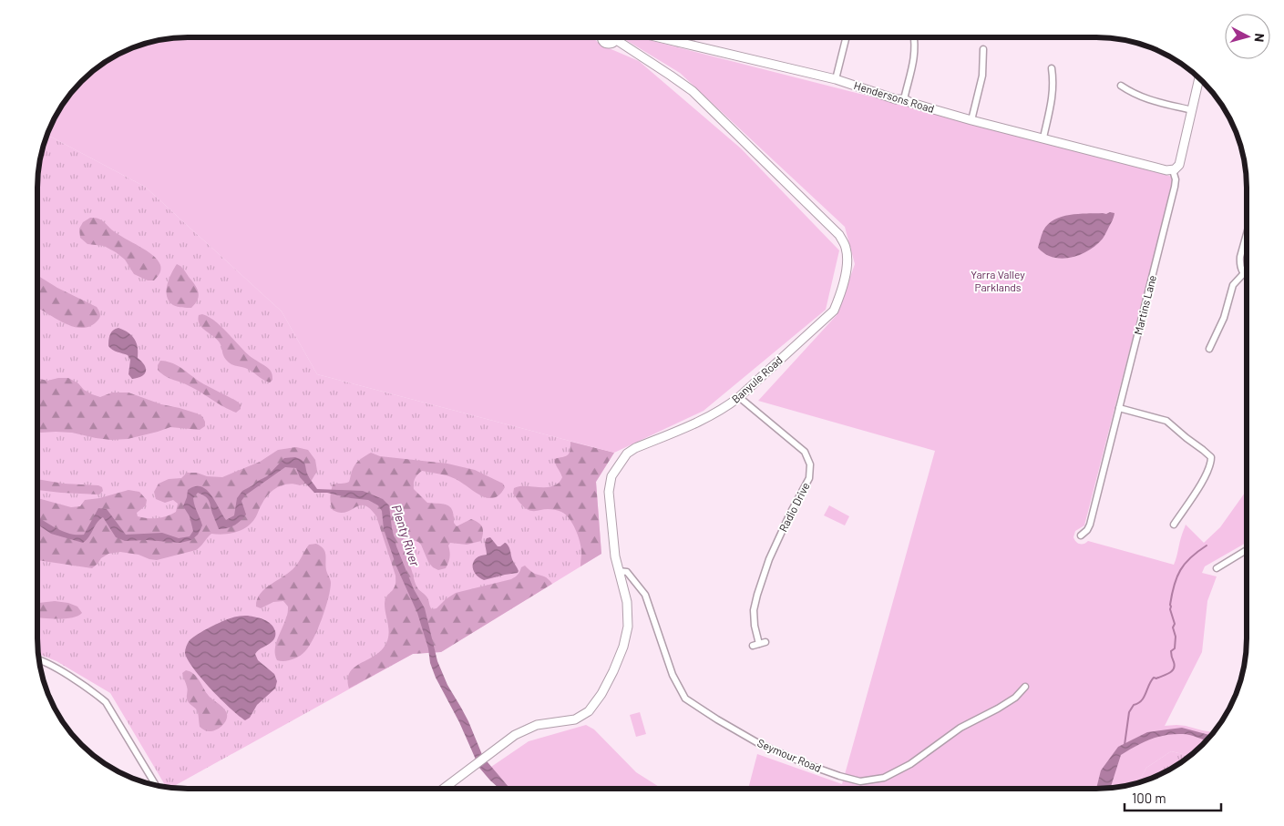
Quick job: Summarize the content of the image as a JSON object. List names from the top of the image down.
{
  "streets": {
    "street": [
      "Hendersons Road",
      "Martins Lane",
      "Banyule Road",
      "Radio Drive",
      "Seymour Road"
    ]
  },
  "crossings": [
    ["Hendersons Road", "Martins Lane"],
    ["Banyule Road", "Radio Drive"],
    ["Banyule Road", "Seymour Road"]
  ],
  "water": ["Plenty River"],
  "parks": ["Yarra Valley Parklands"],
  "scale_bar": "100 m",
  "north": "right"
}
